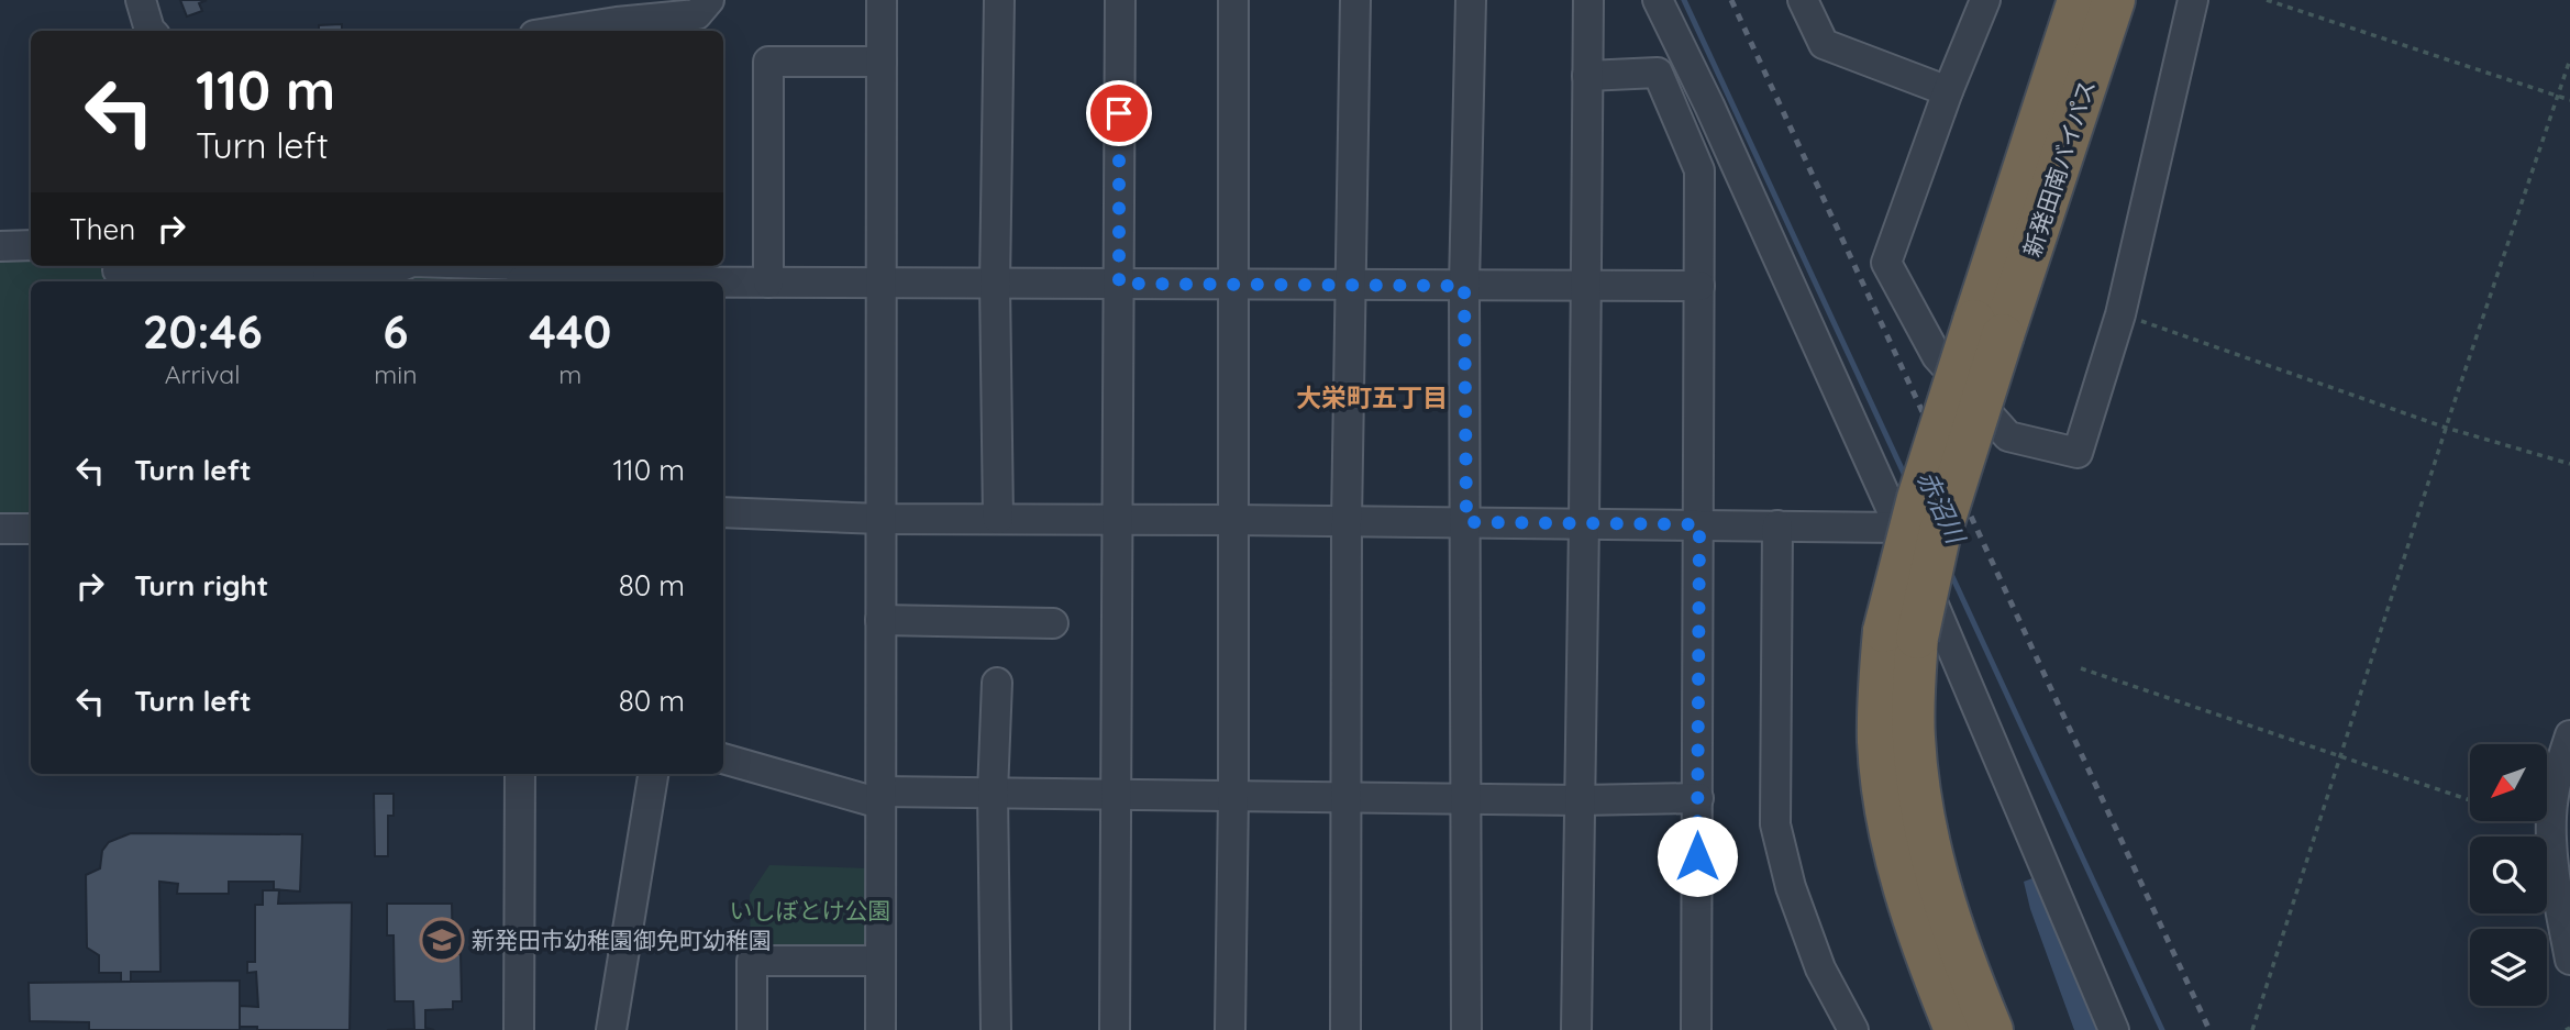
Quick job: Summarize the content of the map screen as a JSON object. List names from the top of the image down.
{
  "streets": {
    "highway": ["新発田南バイパス"]
  },
  "districts": ["大栄町五丁目"],
  "water": ["赤沼川"],
  "parks": ["いしぼとけ公園"],
  "places": {
    "school or university": ["新発田市幼稚園御免町幼稚園"]
  },
  "north": "bottom left",
  "page": {
    "turn": ["110 m", "Turn left"],
    "then": "Then",
    "eta": [
      "20:46",
      "Arrival",
      "6",
      "min",
      "440",
      "m"
    ],
    "list": [
      {
        "name": "Turn left",
        "value": "110 m"
      },
      {
        "name": "Turn right",
        "value": "80 m"
      },
      {
        "name": "Turn left",
        "value": "80 m"
      }
    ]
  }
}
